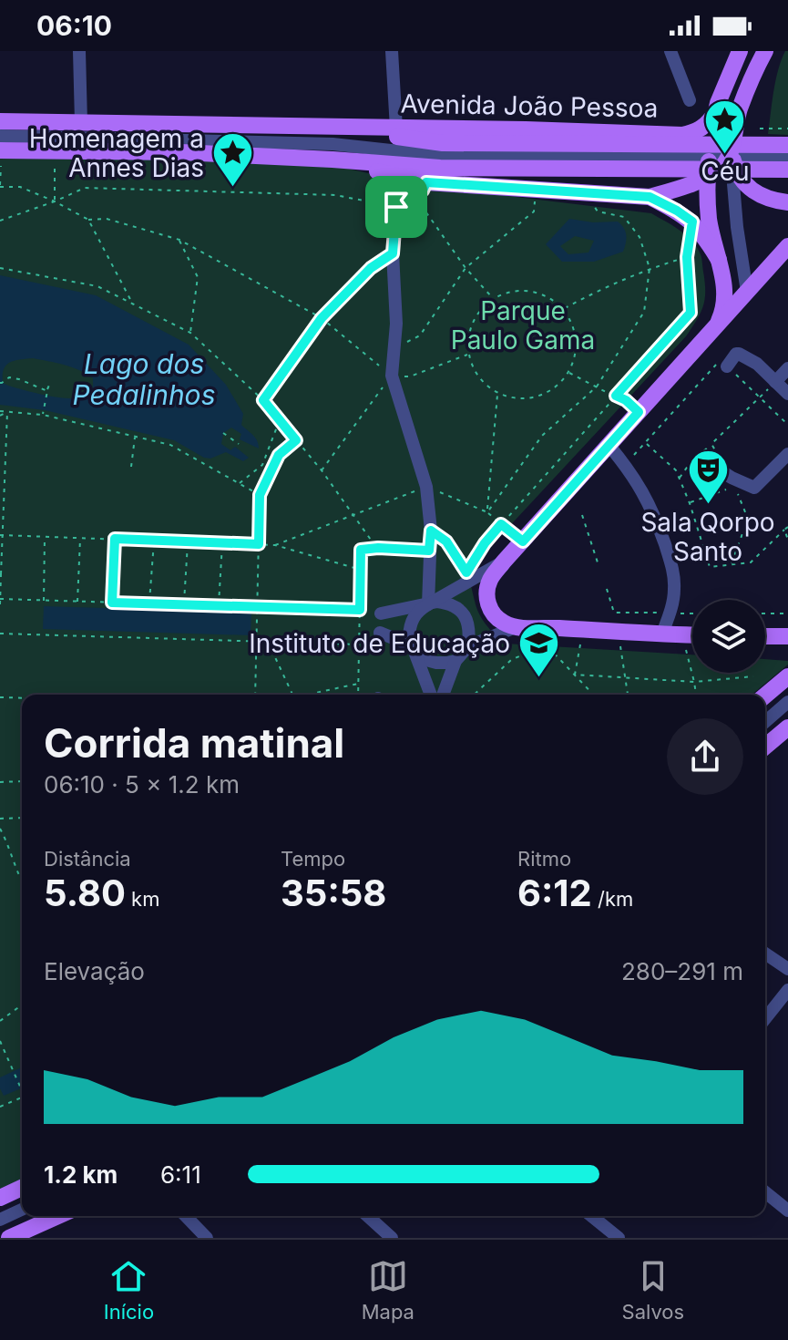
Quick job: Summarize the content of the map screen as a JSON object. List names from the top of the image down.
{
  "streets": {
    "main road": ["Avenida João Pessoa"]
  },
  "water": ["Lago dos Pedalinhos"],
  "parks": ["Parque Paulo Gama"],
  "places": {
    "place": ["Céu", "Homenagem a Annes Dias"],
    "theatre": ["Sala Qorpo Santo"],
    "school or university": ["Instituto de Educação"]
  },
  "page": {
    "status": "06:10",
    "heading": ["Corrida matinal", "06:10 · 5 × 1.2 km"],
    "stats": [
      ["Distância", "5.80 km"],
      ["Tempo", "35:58"],
      ["Ritmo", "6:12 /km"]
    ],
    "chart": ["Elevação", "280–291 m"],
    "list": [
      {
        "name": "1.2 km",
        "note": "6:11"
      }
    ],
    "tabs": ["Início", "Mapa", "Salvos"]
  }
}
